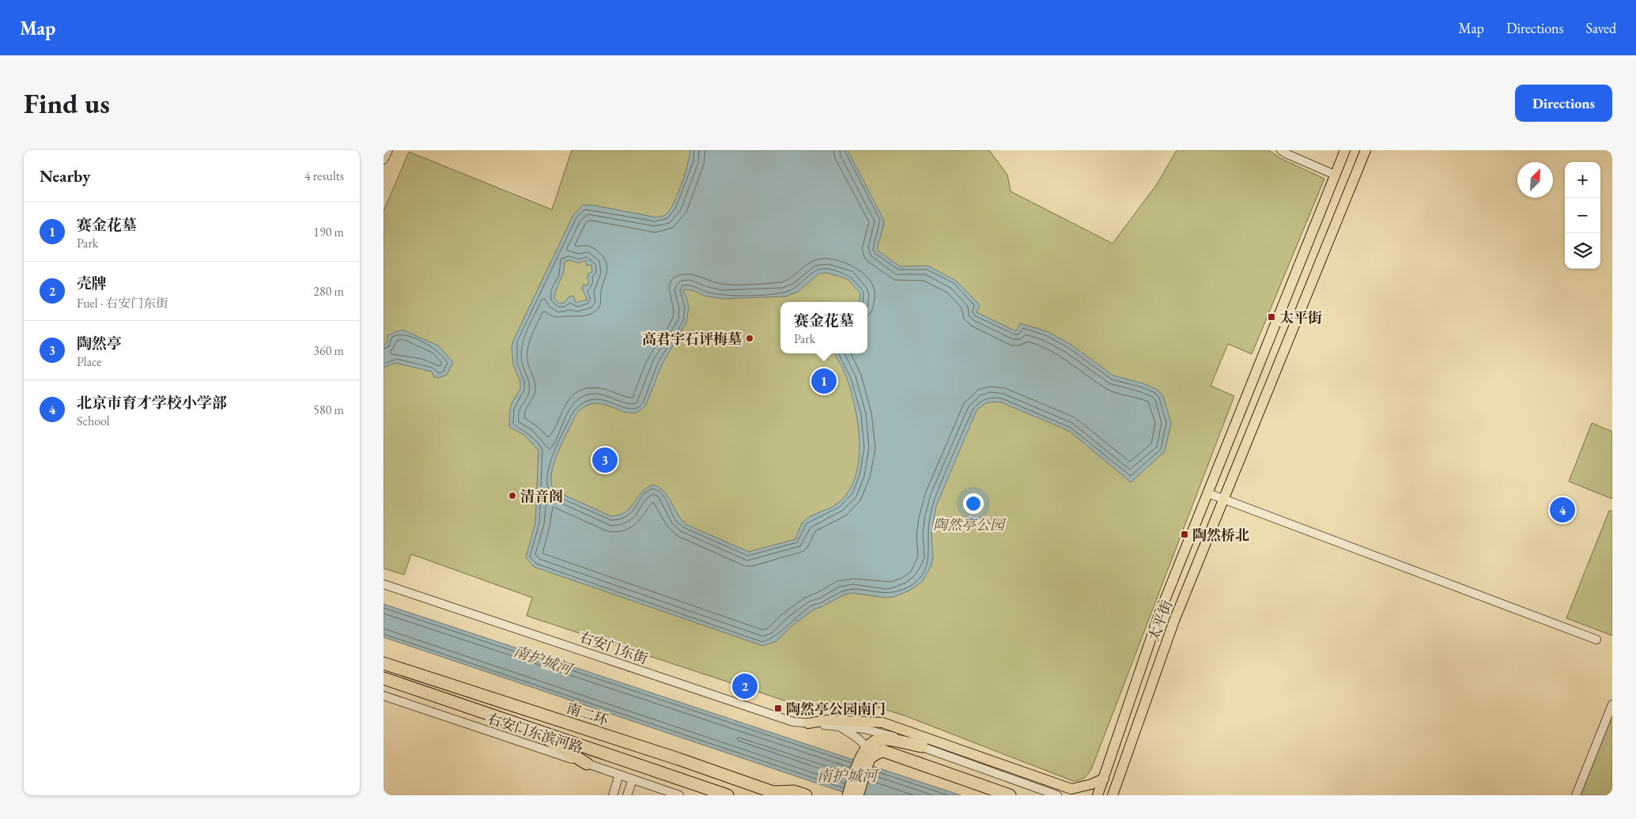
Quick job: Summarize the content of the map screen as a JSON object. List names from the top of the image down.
{
  "streets": {
    "highway": ["南二环"],
    "main road": ["太平街"],
    "street": ["右安门东街", "右安门东滨河路"]
  },
  "water": ["南护城河"],
  "parks": ["陶然亭公园"],
  "places": {
    "transit": ["太平街", "陶然桥北", "陶然亭公园南门"],
    "other": ["高君宇石评梅墓", "清音阁"]
  },
  "north": "top right",
  "page": {
    "header": "Map",
    "nav": ["Map", "Directions", "Saved"],
    "buttons": "Directions",
    "title": "Find us",
    "heading": ["Nearby", "4 results"],
    "map_buttons": ["+", "−"],
    "list": [
      {
        "mark": "1",
        "name": "赛金花墓",
        "note": "Park",
        "value": "190 m"
      },
      {
        "mark": "2",
        "name": "壳牌",
        "note": "Fuel · 右安门东街",
        "value": "280 m"
      },
      {
        "mark": "3",
        "name": "陶然亭",
        "note": "Place",
        "value": "360 m"
      },
      {
        "mark": "4",
        "name": "北京市育才学校小学部",
        "note": "School",
        "value": "580 m"
      }
    ],
    "popup": ["赛金花墓", "Park"],
    "pins": [
      "1",
      "3",
      "4",
      "2"
    ]
  }
}
